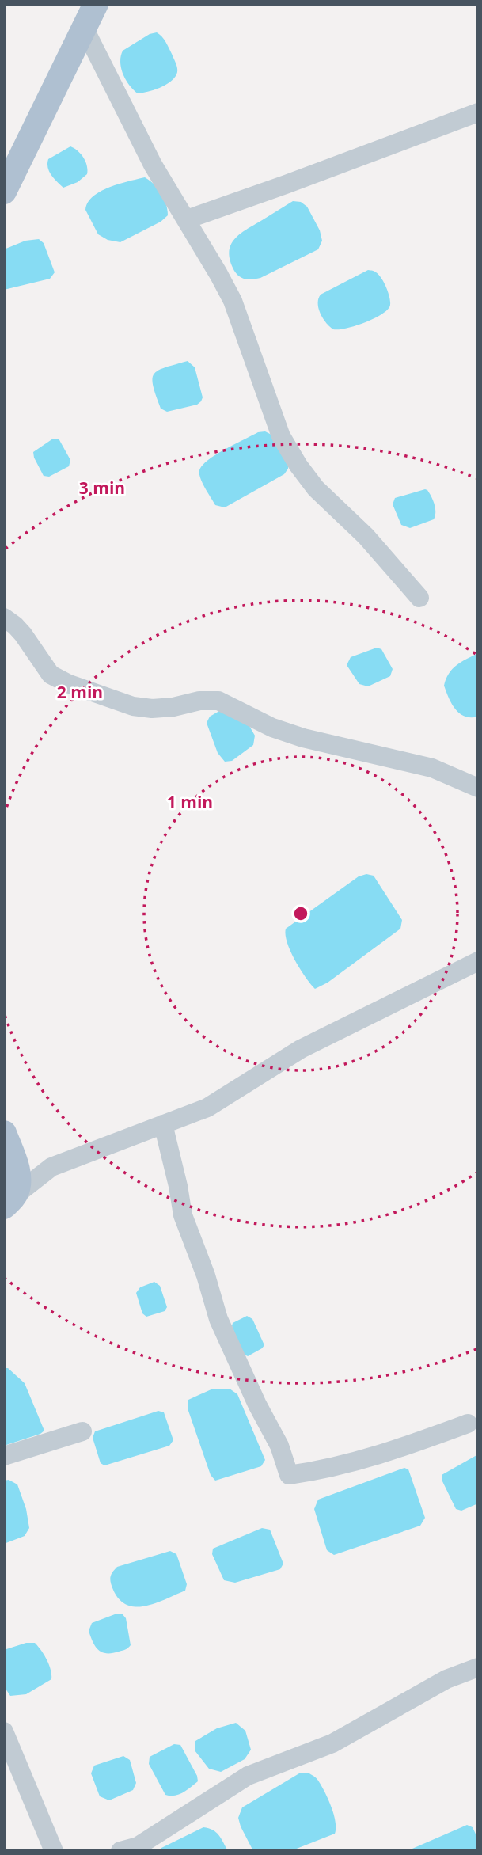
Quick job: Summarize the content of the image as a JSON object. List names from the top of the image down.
{
  "rings": ["3 min", "2 min", "1 min"]
}
